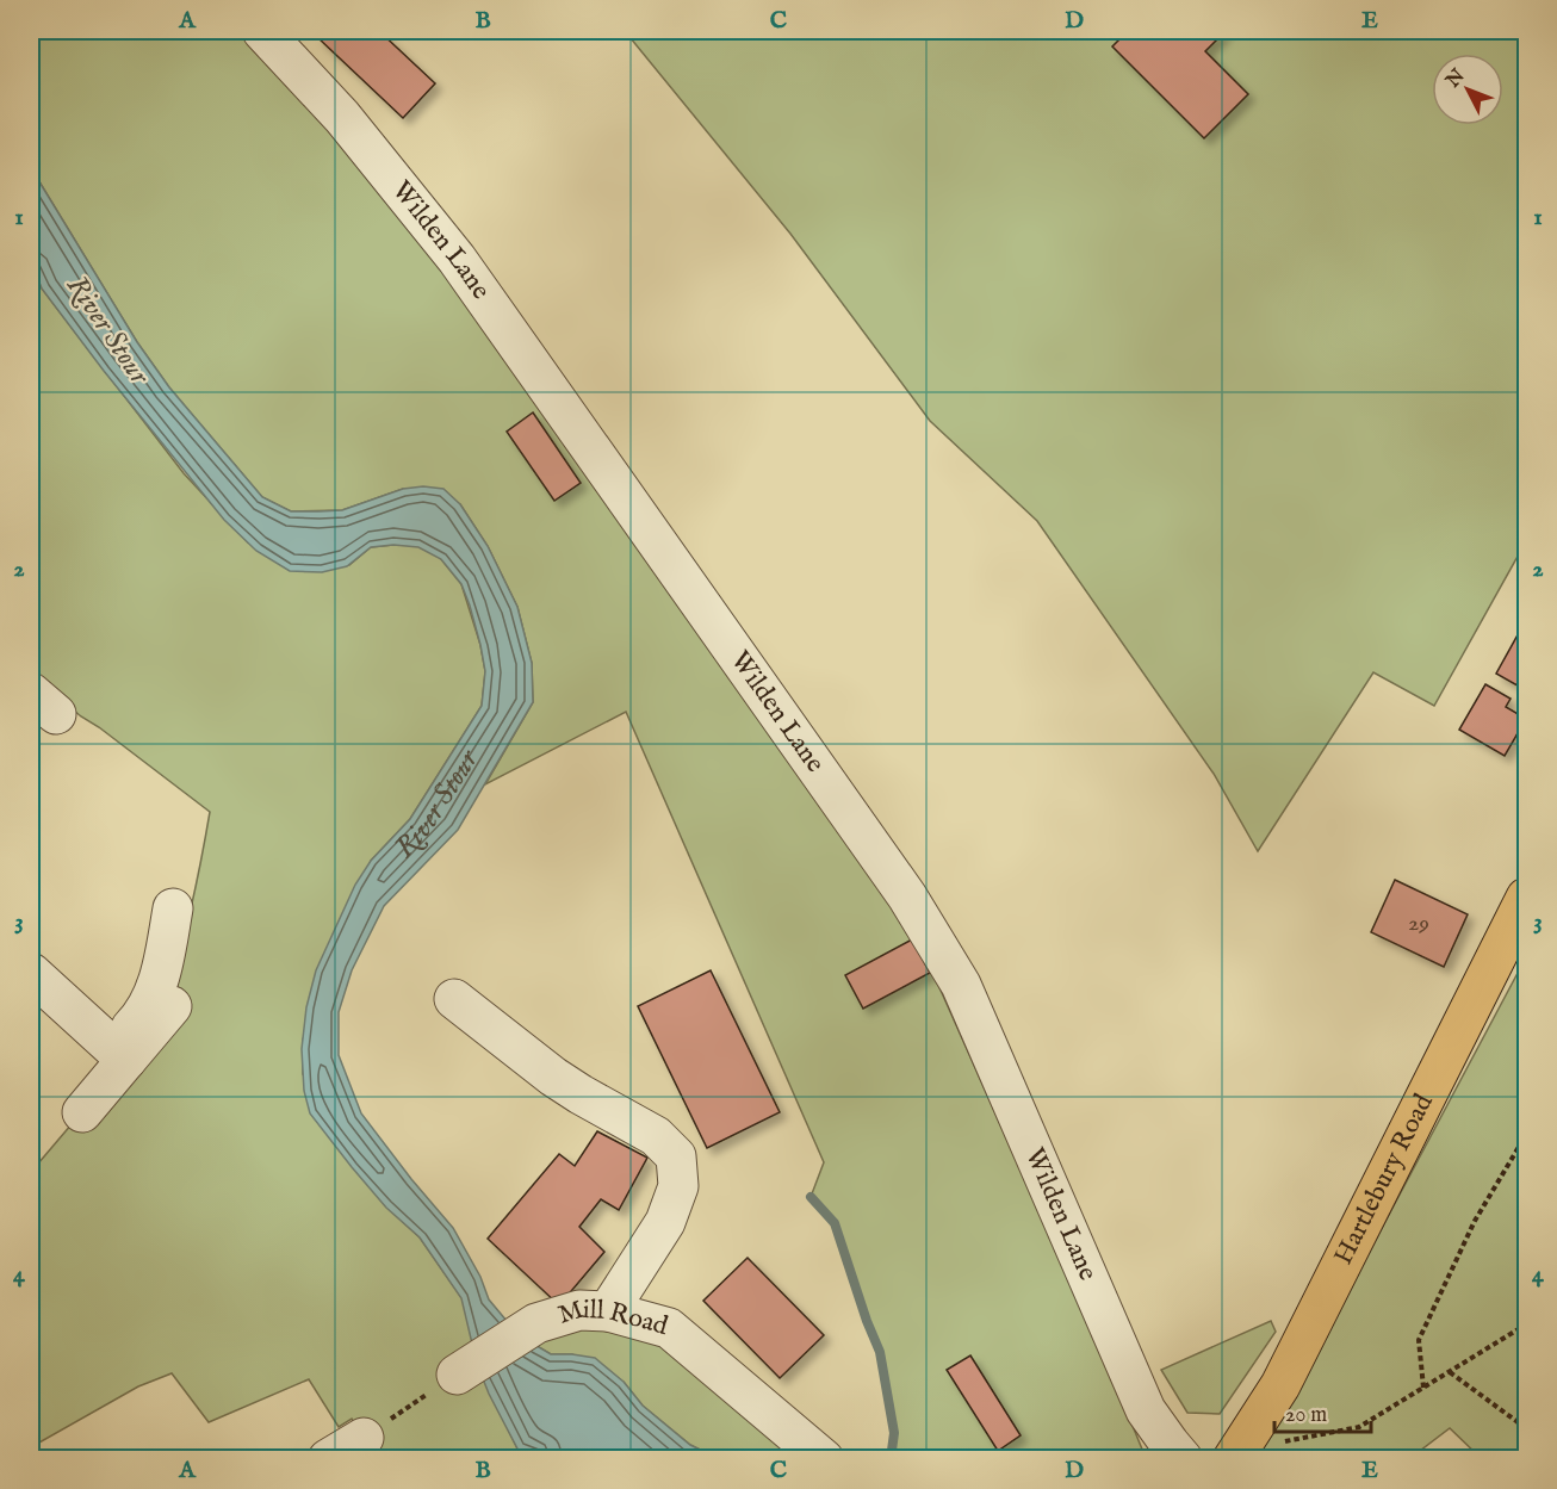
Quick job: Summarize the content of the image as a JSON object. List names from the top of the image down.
{
  "streets": {
    "main road": ["Hartlebury Road"],
    "street": ["Wilden Lane", "Mill Road"]
  },
  "water": ["River Stour"],
  "house_numbers": ["29"],
  "scale_bar": "20 m",
  "north": "top left",
  "grid": {
    "columns": [
      "A",
      "B",
      "C",
      "D",
      "E"
    ],
    "rows": [
      "1",
      "2",
      "3",
      "4"
    ]
  }
}
